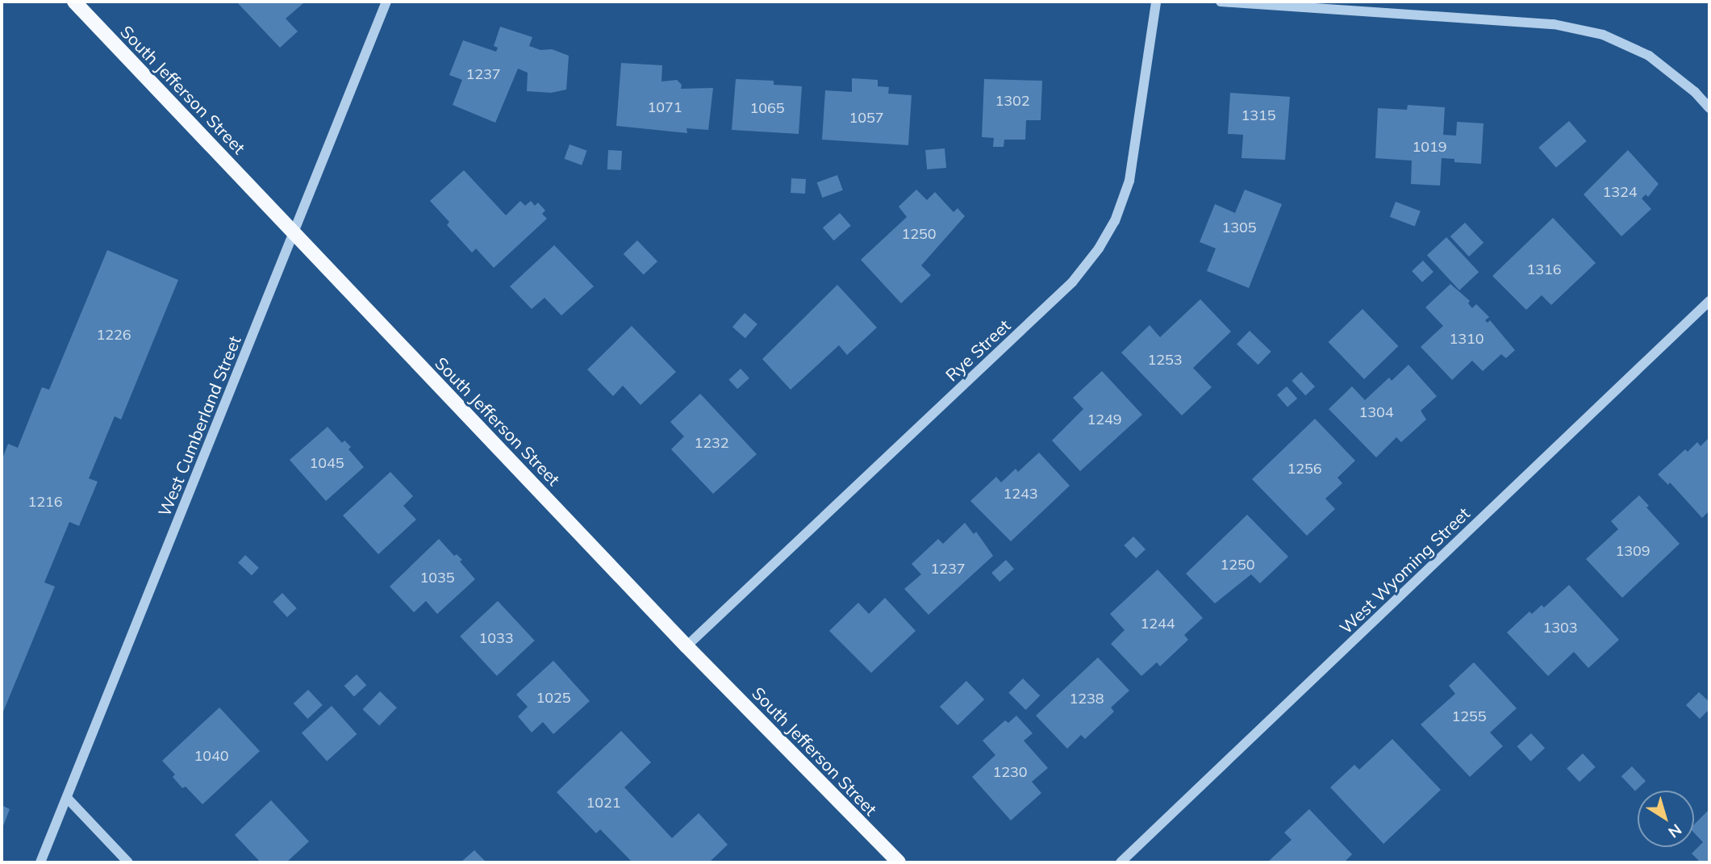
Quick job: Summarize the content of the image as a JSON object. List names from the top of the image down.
{
  "streets": {
    "main road": ["South Jefferson Street"],
    "street": ["Rye Street", "West Cumberland Street", "West Wyoming Street"]
  },
  "crossings": [
    ["South Jefferson Street", "Rye Street"],
    ["South Jefferson Street", "West Cumberland Street"]
  ],
  "house_numbers": [
    "1237",
    "1302",
    "1071",
    "1065",
    "1315",
    "1057",
    "1019",
    "1324",
    "1305",
    "1250",
    "1316",
    "1226",
    "1310",
    "1253",
    "1304",
    "1249",
    "1232",
    "1045",
    "1256",
    "1243",
    "1216",
    "1309",
    "1250",
    "1237",
    "1035",
    "1244",
    "1303",
    "1033",
    "1025",
    "1238",
    "1255",
    "1040",
    "1230",
    "1021"
  ],
  "north": "bottom right"
}
